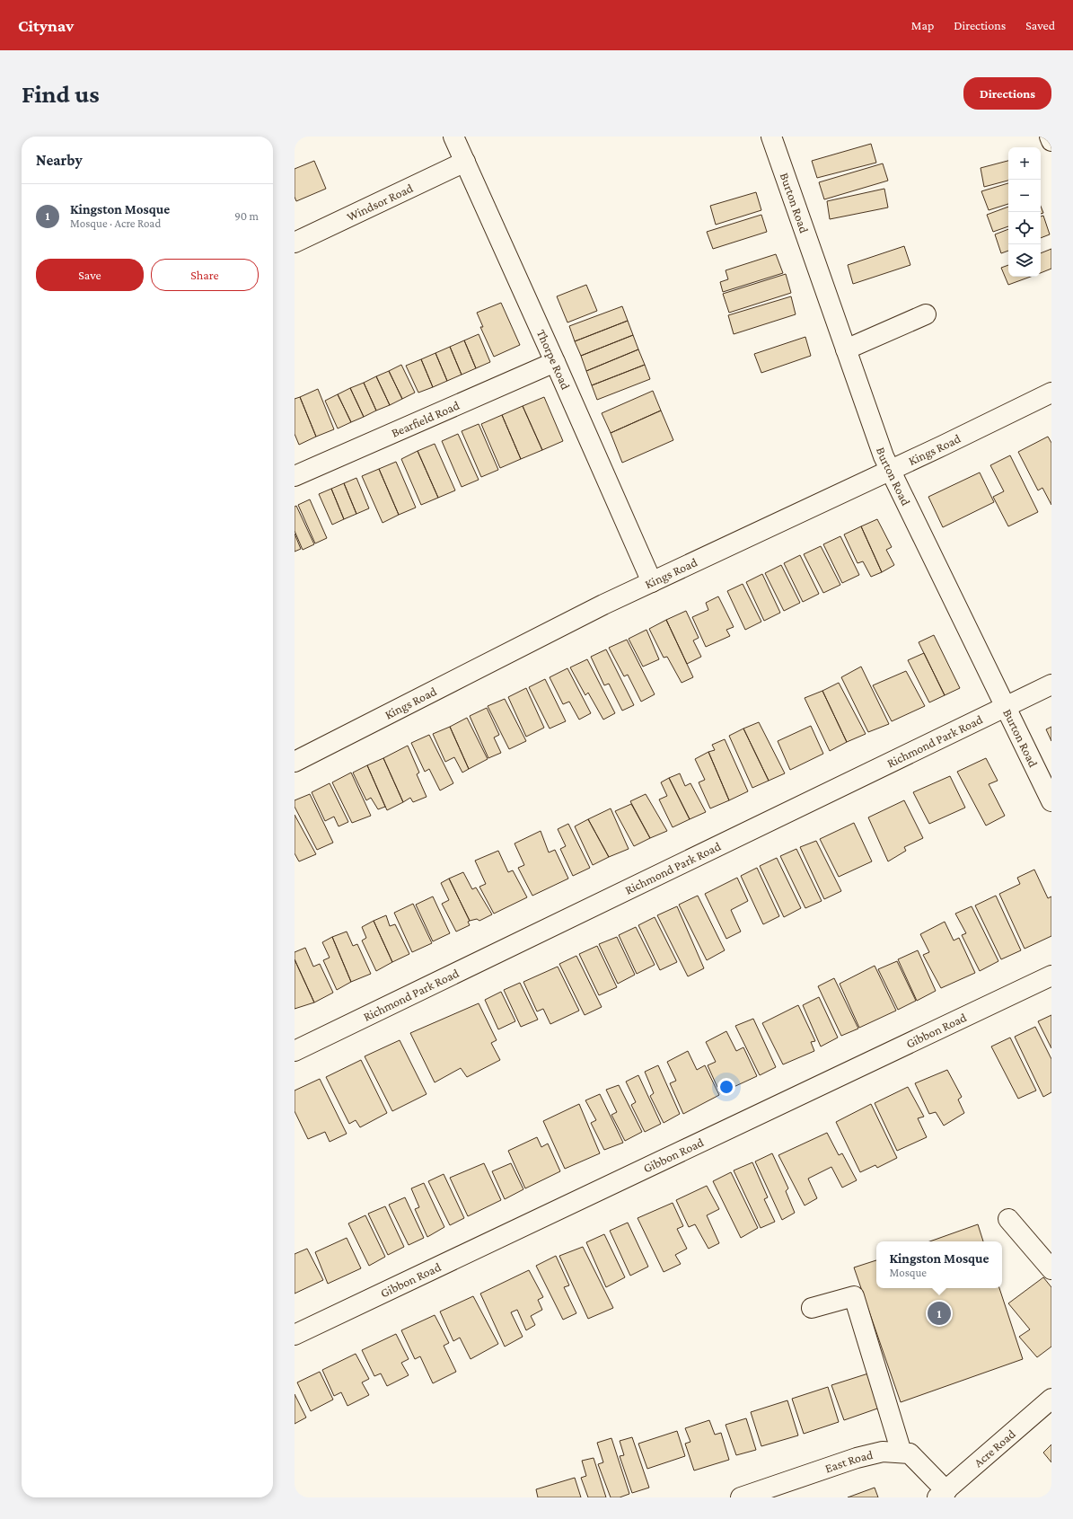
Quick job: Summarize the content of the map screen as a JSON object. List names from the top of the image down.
{
  "streets": {
    "street": [
      "Windsor Road",
      "Burton Road",
      "Thorpe Road",
      "Bearfield Road",
      "Kings Road",
      "Richmond Park Road",
      "Gibbon Road",
      "Acre Road",
      "East Road"
    ]
  },
  "crossings": [
    ["Windsor Road", "Thorpe Road"],
    ["Burton Road", "Kings Road"],
    ["Burton Road", "Richmond Park Road"],
    ["Thorpe Road", "Bearfield Road"],
    ["Thorpe Road", "Kings Road"],
    ["Acre Road", "East Road"]
  ],
  "page": {
    "header": "Citynav",
    "nav": ["Map", "Directions", "Saved"],
    "buttons": [
      "Directions",
      ["Save", "Share"]
    ],
    "title": "Find us",
    "heading": "Nearby",
    "map_buttons": ["+", "−"],
    "list": [
      {
        "mark": "1",
        "name": "Kingston Mosque",
        "note": "Mosque · Acre Road",
        "value": "90 m"
      }
    ],
    "popup": ["Kingston Mosque", "Mosque"],
    "pins": "1"
  }
}
